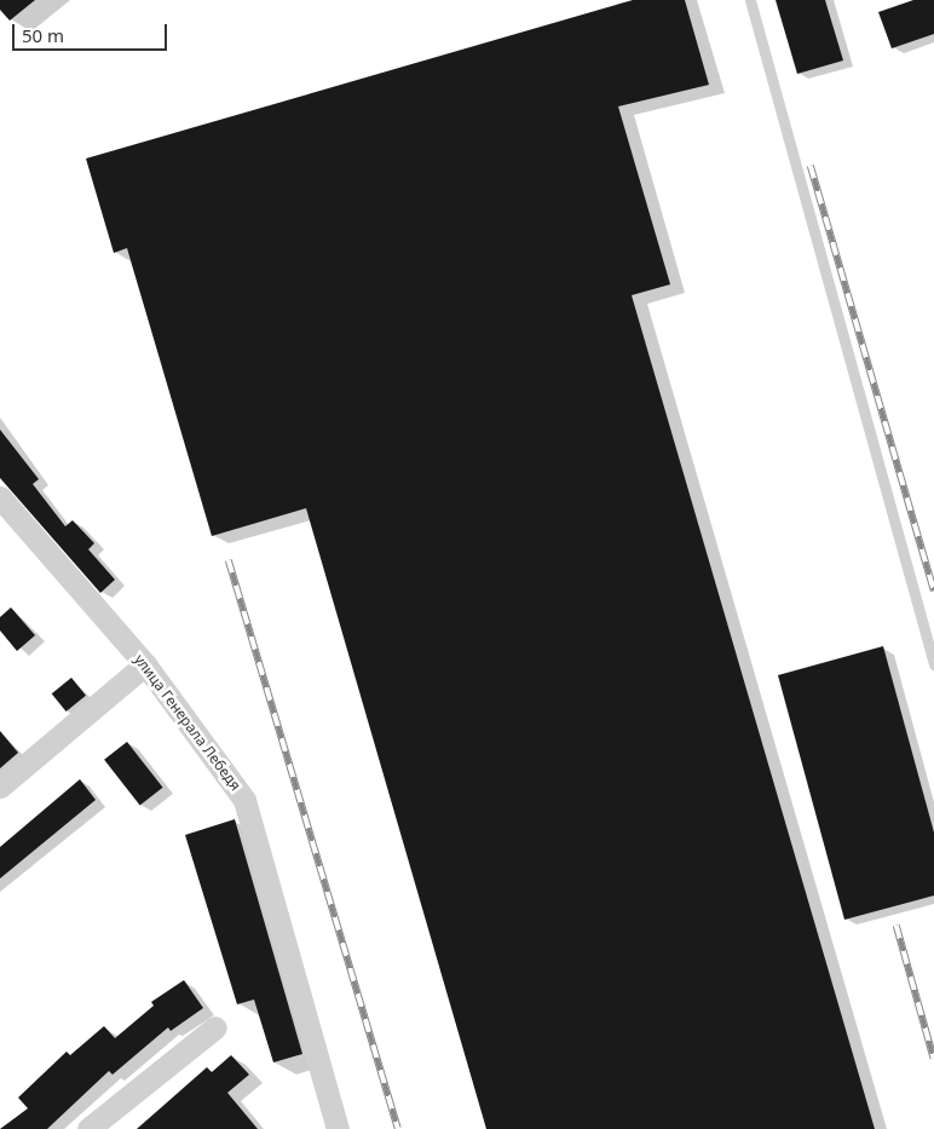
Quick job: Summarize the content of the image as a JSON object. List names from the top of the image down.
{
  "streets": {
    "street": ["улица Генерала Лебедя"]
  },
  "scale_bar": "50 m"
}
